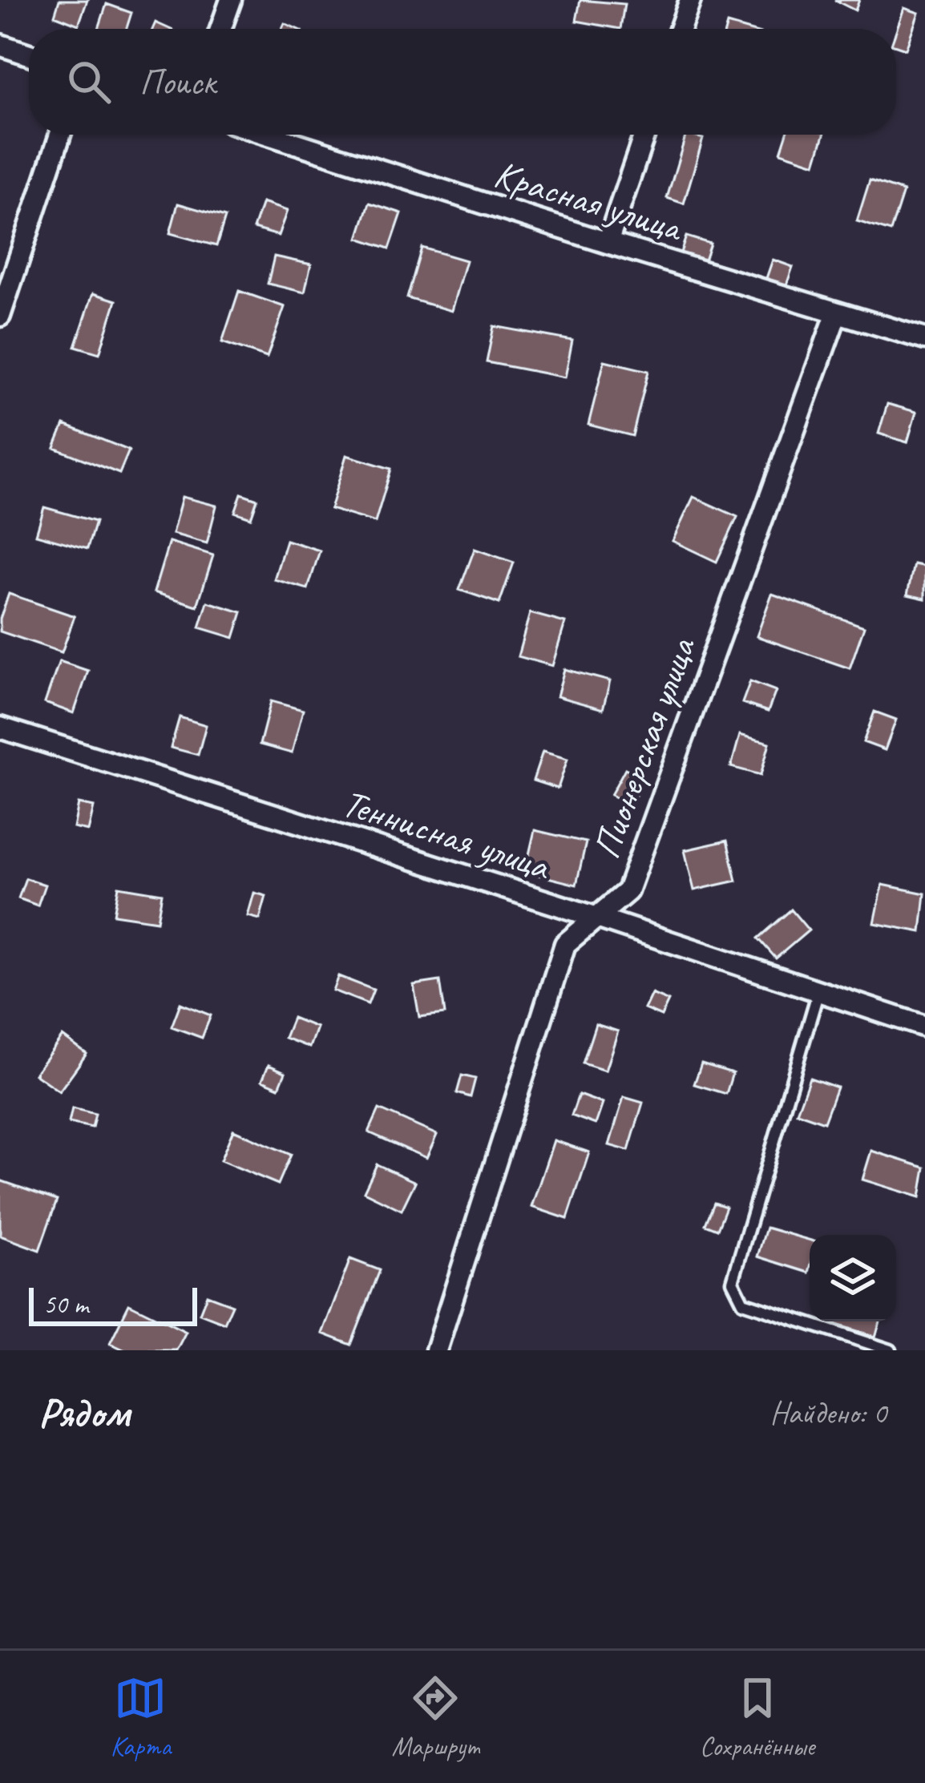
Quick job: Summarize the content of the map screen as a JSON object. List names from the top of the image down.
{
  "streets": {
    "street": ["Красная улица", "Пионерская улица", "Теннисная улица"]
  },
  "crossings": [
    ["Красная улица", "Пионерская улица"],
    ["Пионерская улица", "Теннисная улица"]
  ],
  "scale_bar": "50 m",
  "page": {
    "search": "Поиск",
    "scale": "50 m",
    "heading": ["Рядом", "Найдено: 0"],
    "nav": ["Карта", "Маршрут", "Сохранённые"]
  }
}
